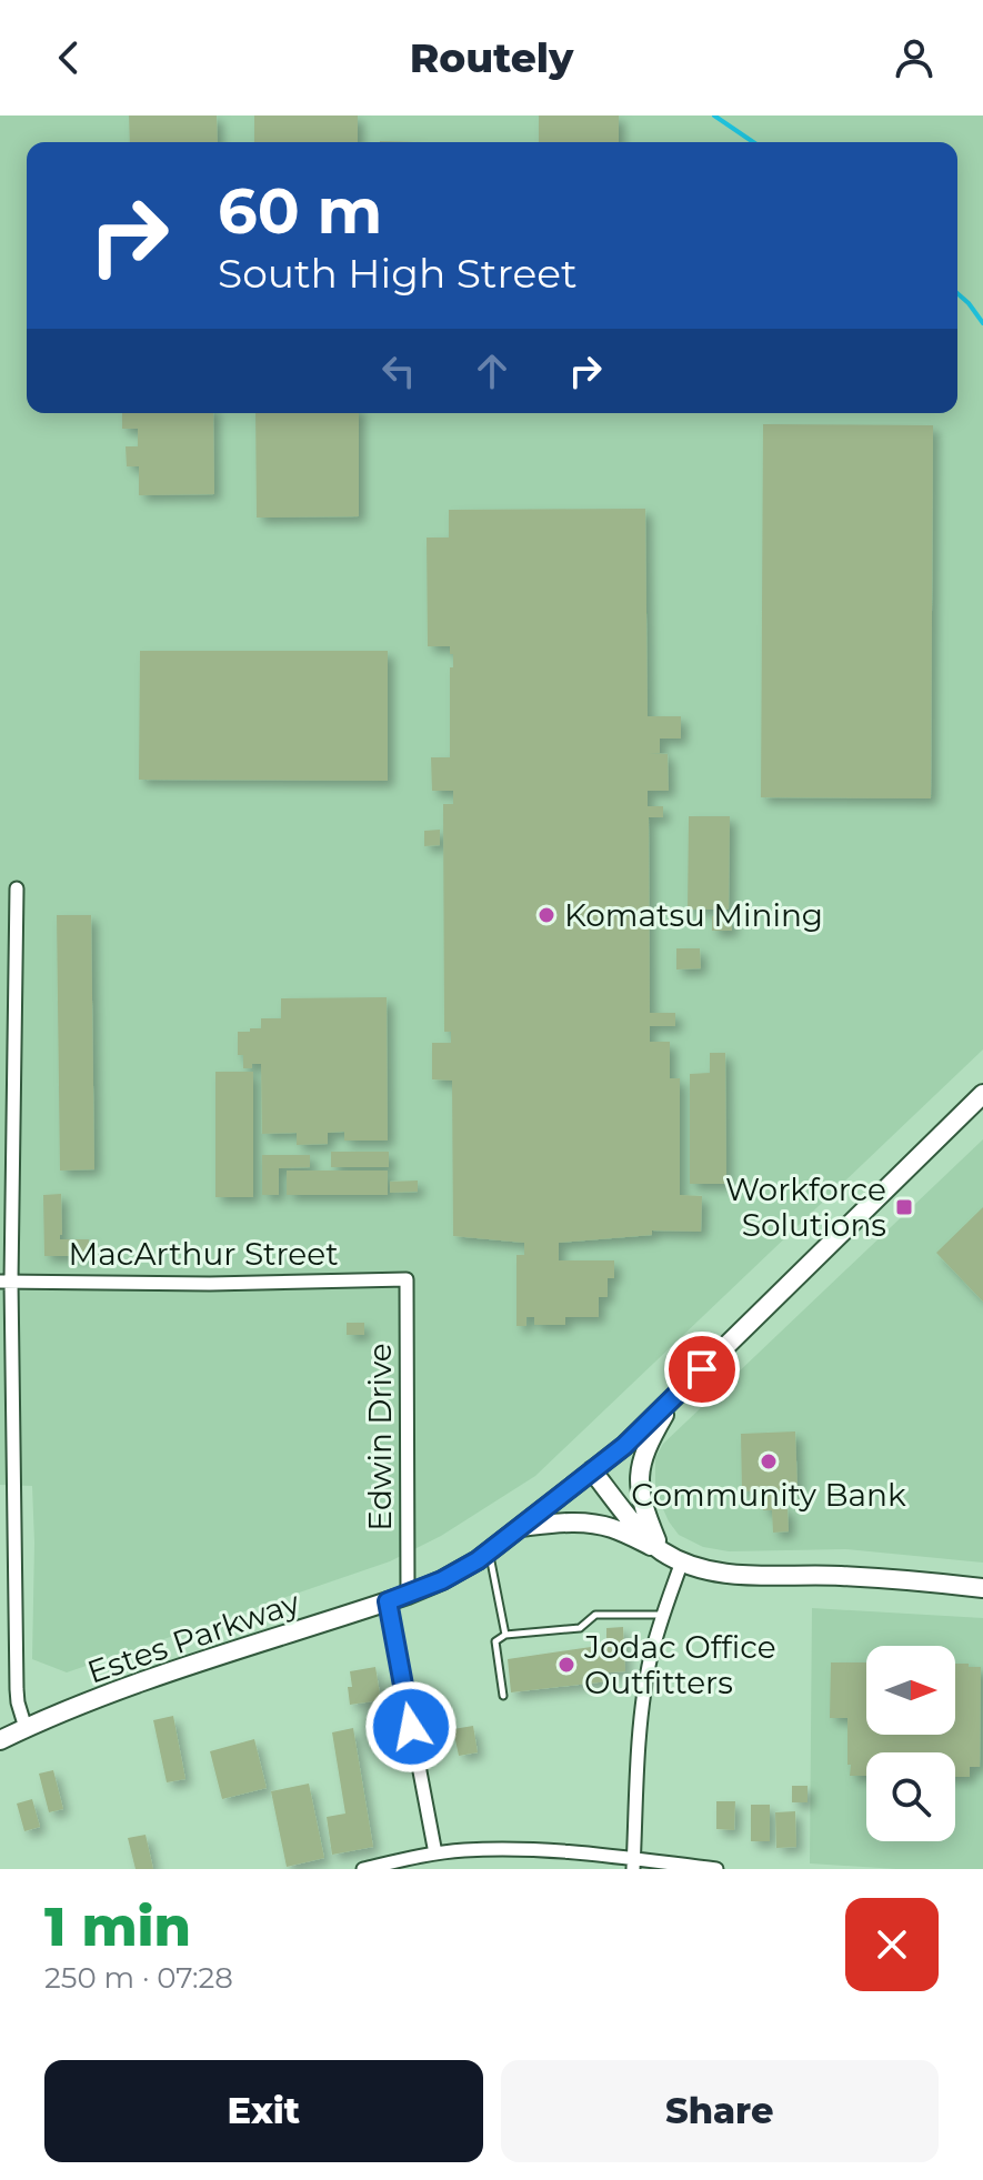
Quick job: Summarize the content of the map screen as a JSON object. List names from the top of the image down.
{
  "streets": {
    "main road": ["Estes Parkway"],
    "street": ["MacArthur Street", "Edwin Drive"]
  },
  "crossings": [
    ["MacArthur Street", "Edwin Drive"],
    ["Edwin Drive", "Estes Parkway"]
  ],
  "places": {
    "other": ["Komatsu Mining", "Community Bank", "Jodac Office Outfitters"],
    "transit": ["Workforce Solutions"]
  },
  "north": "right",
  "page": {
    "header": "Routely",
    "turn": ["60 m", "South High Street"],
    "heading": ["1 min", "250 m · 07:28"],
    "buttons": ["Exit", "Share"]
  }
}
